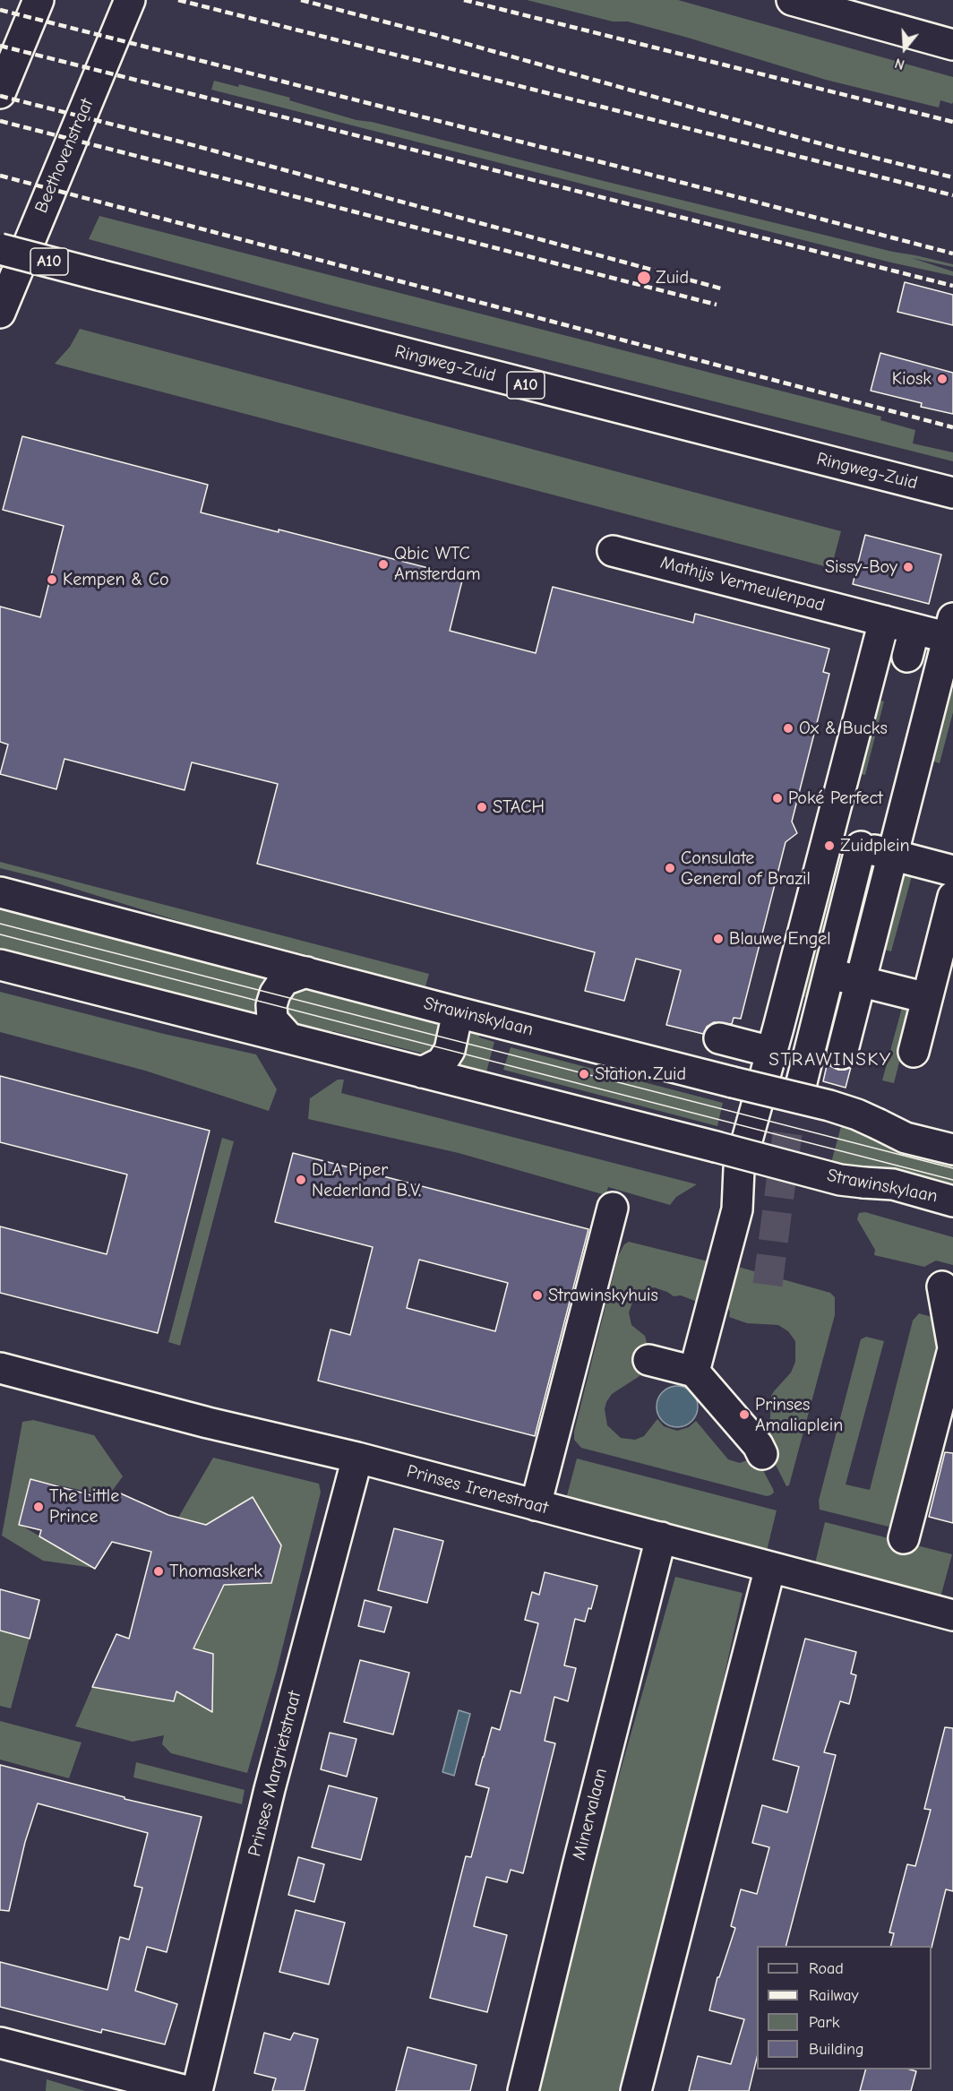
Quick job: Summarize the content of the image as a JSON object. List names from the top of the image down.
{
  "streets": {
    "main road": [
      "Beethovenstraat",
      "A10",
      "Ringweg-Zuid",
      "Mathijs Vermeulenpad",
      "Strawinskylaan",
      "Prinses Irenestraat",
      "Prinses Margrietstraat",
      "Minervalaan"
    ]
  },
  "crossings": [
    ["Prinses Irenestraat", "Prinses Margrietstraat"],
    ["Prinses Irenestraat", "Minervalaan"]
  ],
  "districts": ["STRAWINSKY"],
  "places": [
    "Zuid",
    "Kiosk",
    "Qbic WTC Amsterdam",
    "Sissy-Boy",
    "Kempen & Co",
    "Ox & Bucks",
    "Poké Perfect",
    "STACH",
    "Zuidplein",
    "Consulate General of Brazil",
    "Blauwe Engel",
    "Station Zuid",
    "DLA Piper Nederland B.V.",
    "Strawinskyhuis",
    "Prinses Amaliaplein",
    "The Little Prince",
    "Thomaskerk"
  ],
  "legend": [
    "Road",
    "Railway",
    "Park",
    "Building"
  ],
  "north": "bottom"
}
